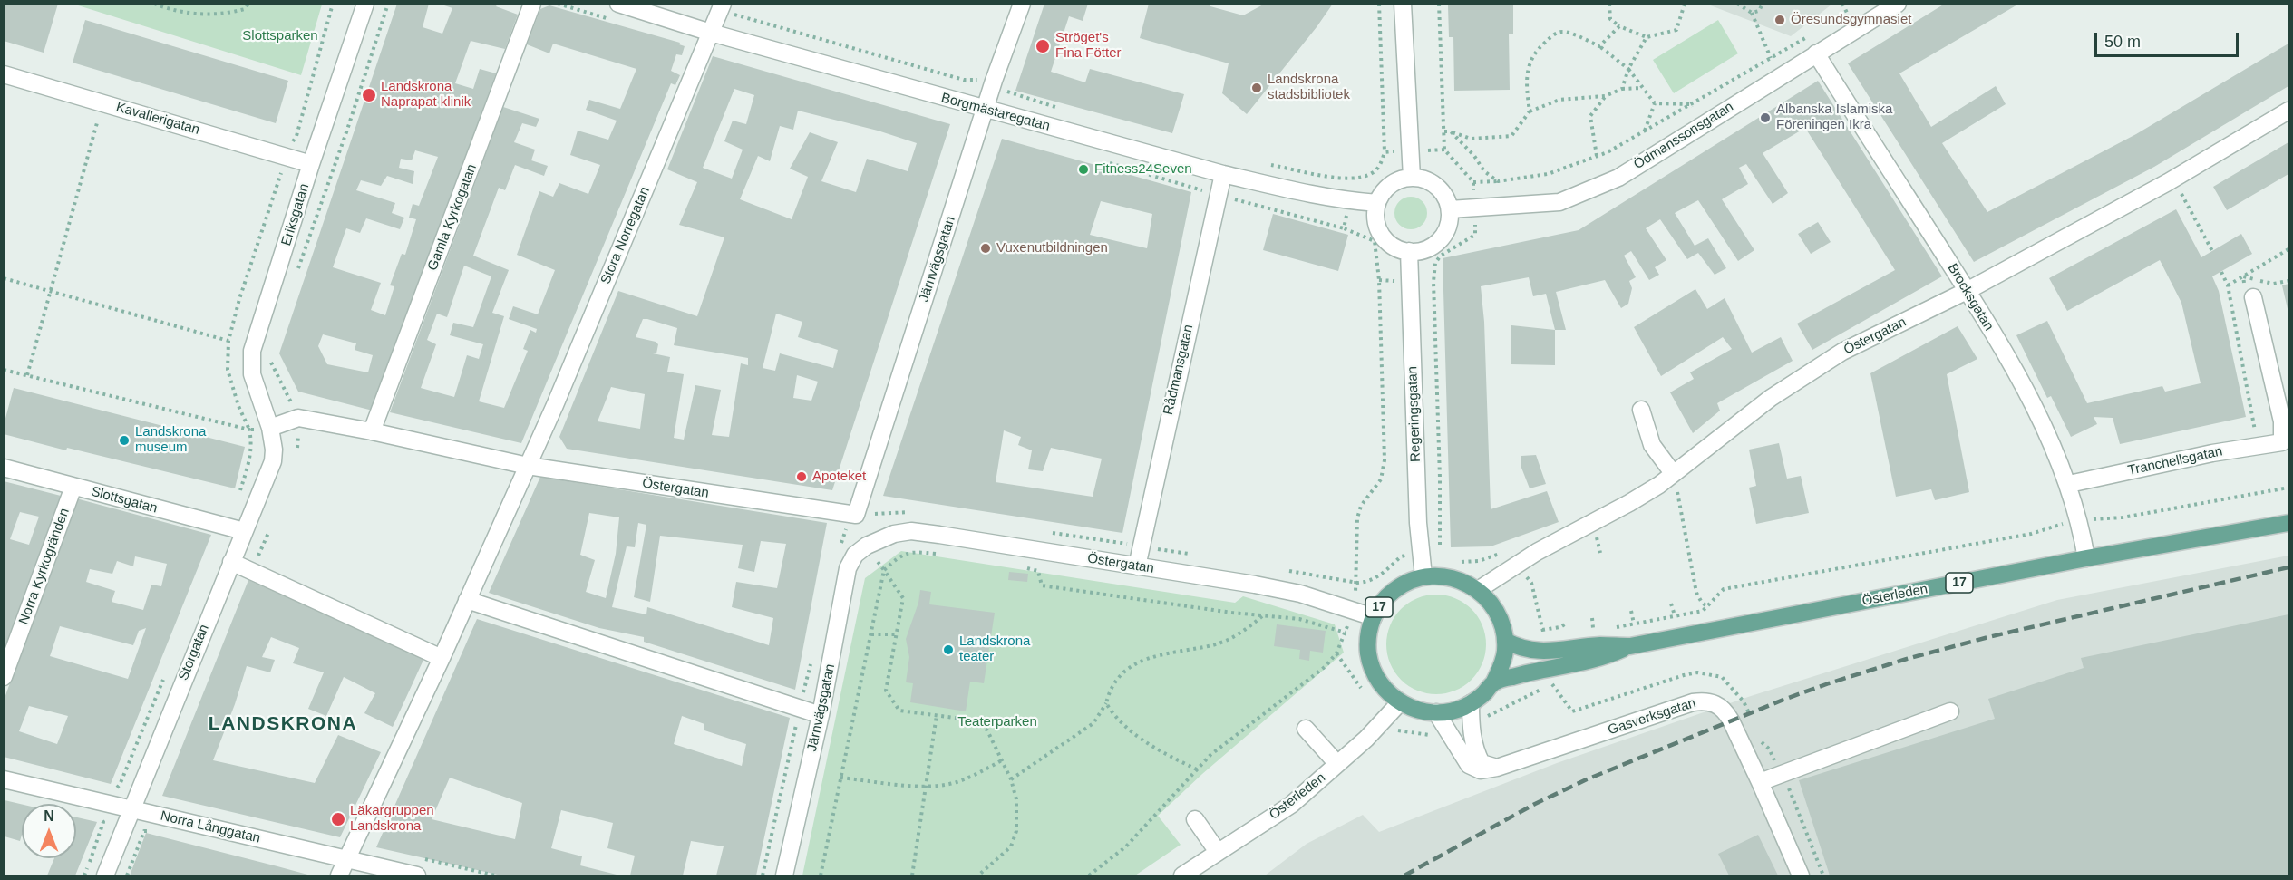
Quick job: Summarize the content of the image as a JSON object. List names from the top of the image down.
{
  "streets": {
    "main road": ["17", "Österleden"],
    "street": [
      "Borgmästaregatan",
      "Kavallerigatan",
      "Ödmanssonsgatan",
      "Eriksgatan",
      "Gamla Kyrkogatan",
      "Stora Norregatan",
      "Järnvägsgatan",
      "Brocksgatan",
      "Östergatan",
      "Rådmansgatan",
      "Regeringsgatan",
      "Tranchellsgatan",
      "Slottsgatan",
      "Norra Kyrkogränden",
      "Storgatan",
      "Gasverksgatan",
      "Norra Långgatan"
    ]
  },
  "crossings": [
    ["Borgmästaregatan", "Ödmanssonsgatan"],
    ["Borgmästaregatan", "Stora Norregatan"],
    ["Borgmästaregatan", "Järnvägsgatan"],
    ["Borgmästaregatan", "Rådmansgatan"],
    ["Borgmästaregatan", "Regeringsgatan"],
    ["Kavallerigatan", "Eriksgatan"],
    ["Ödmanssonsgatan", "Brocksgatan"],
    ["Ödmanssonsgatan", "Regeringsgatan"],
    ["Eriksgatan", "Storgatan"],
    ["Gamla Kyrkogatan", "Östergatan"],
    ["Stora Norregatan", "Östergatan"],
    ["Stora Norregatan", "Norra Långgatan"],
    ["Järnvägsgatan", "Östergatan"],
    ["Brocksgatan", "Östergatan"],
    ["Brocksgatan", "Tranchellsgatan"],
    ["Brocksgatan", "Österleden"],
    ["Östergatan", "Rådmansgatan"],
    ["Östergatan", "Regeringsgatan"],
    ["Östergatan", "17"],
    ["Östergatan", "Österleden"],
    ["Östergatan", "Gasverksgatan"],
    ["Regeringsgatan", "17"],
    ["Regeringsgatan", "Österleden"],
    ["Regeringsgatan", "Gasverksgatan"],
    ["Slottsgatan", "Norra Kyrkogränden"],
    ["Slottsgatan", "Storgatan"],
    ["17", "Österleden"],
    ["17", "Gasverksgatan"],
    ["Österleden", "Gasverksgatan"],
    ["Storgatan", "Norra Långgatan"]
  ],
  "districts": ["LANDSKRONA"],
  "parks": ["Slottsparken", "Teaterparken"],
  "places": [
    "Öresundsgymnasiet",
    "Ströget's Fina Fötter",
    "Landskrona stadsbibliotek",
    "Landskrona Naprapat klinik",
    "Albanska Islamiska Föreningen Ikra",
    "Fitness24Seven",
    "Vuxenutbildningen",
    "Landskrona museum",
    "Apoteket",
    "Landskrona teater",
    "Läkargruppen Landskrona"
  ],
  "scale_bar": "50 m",
  "north": "top"
}
